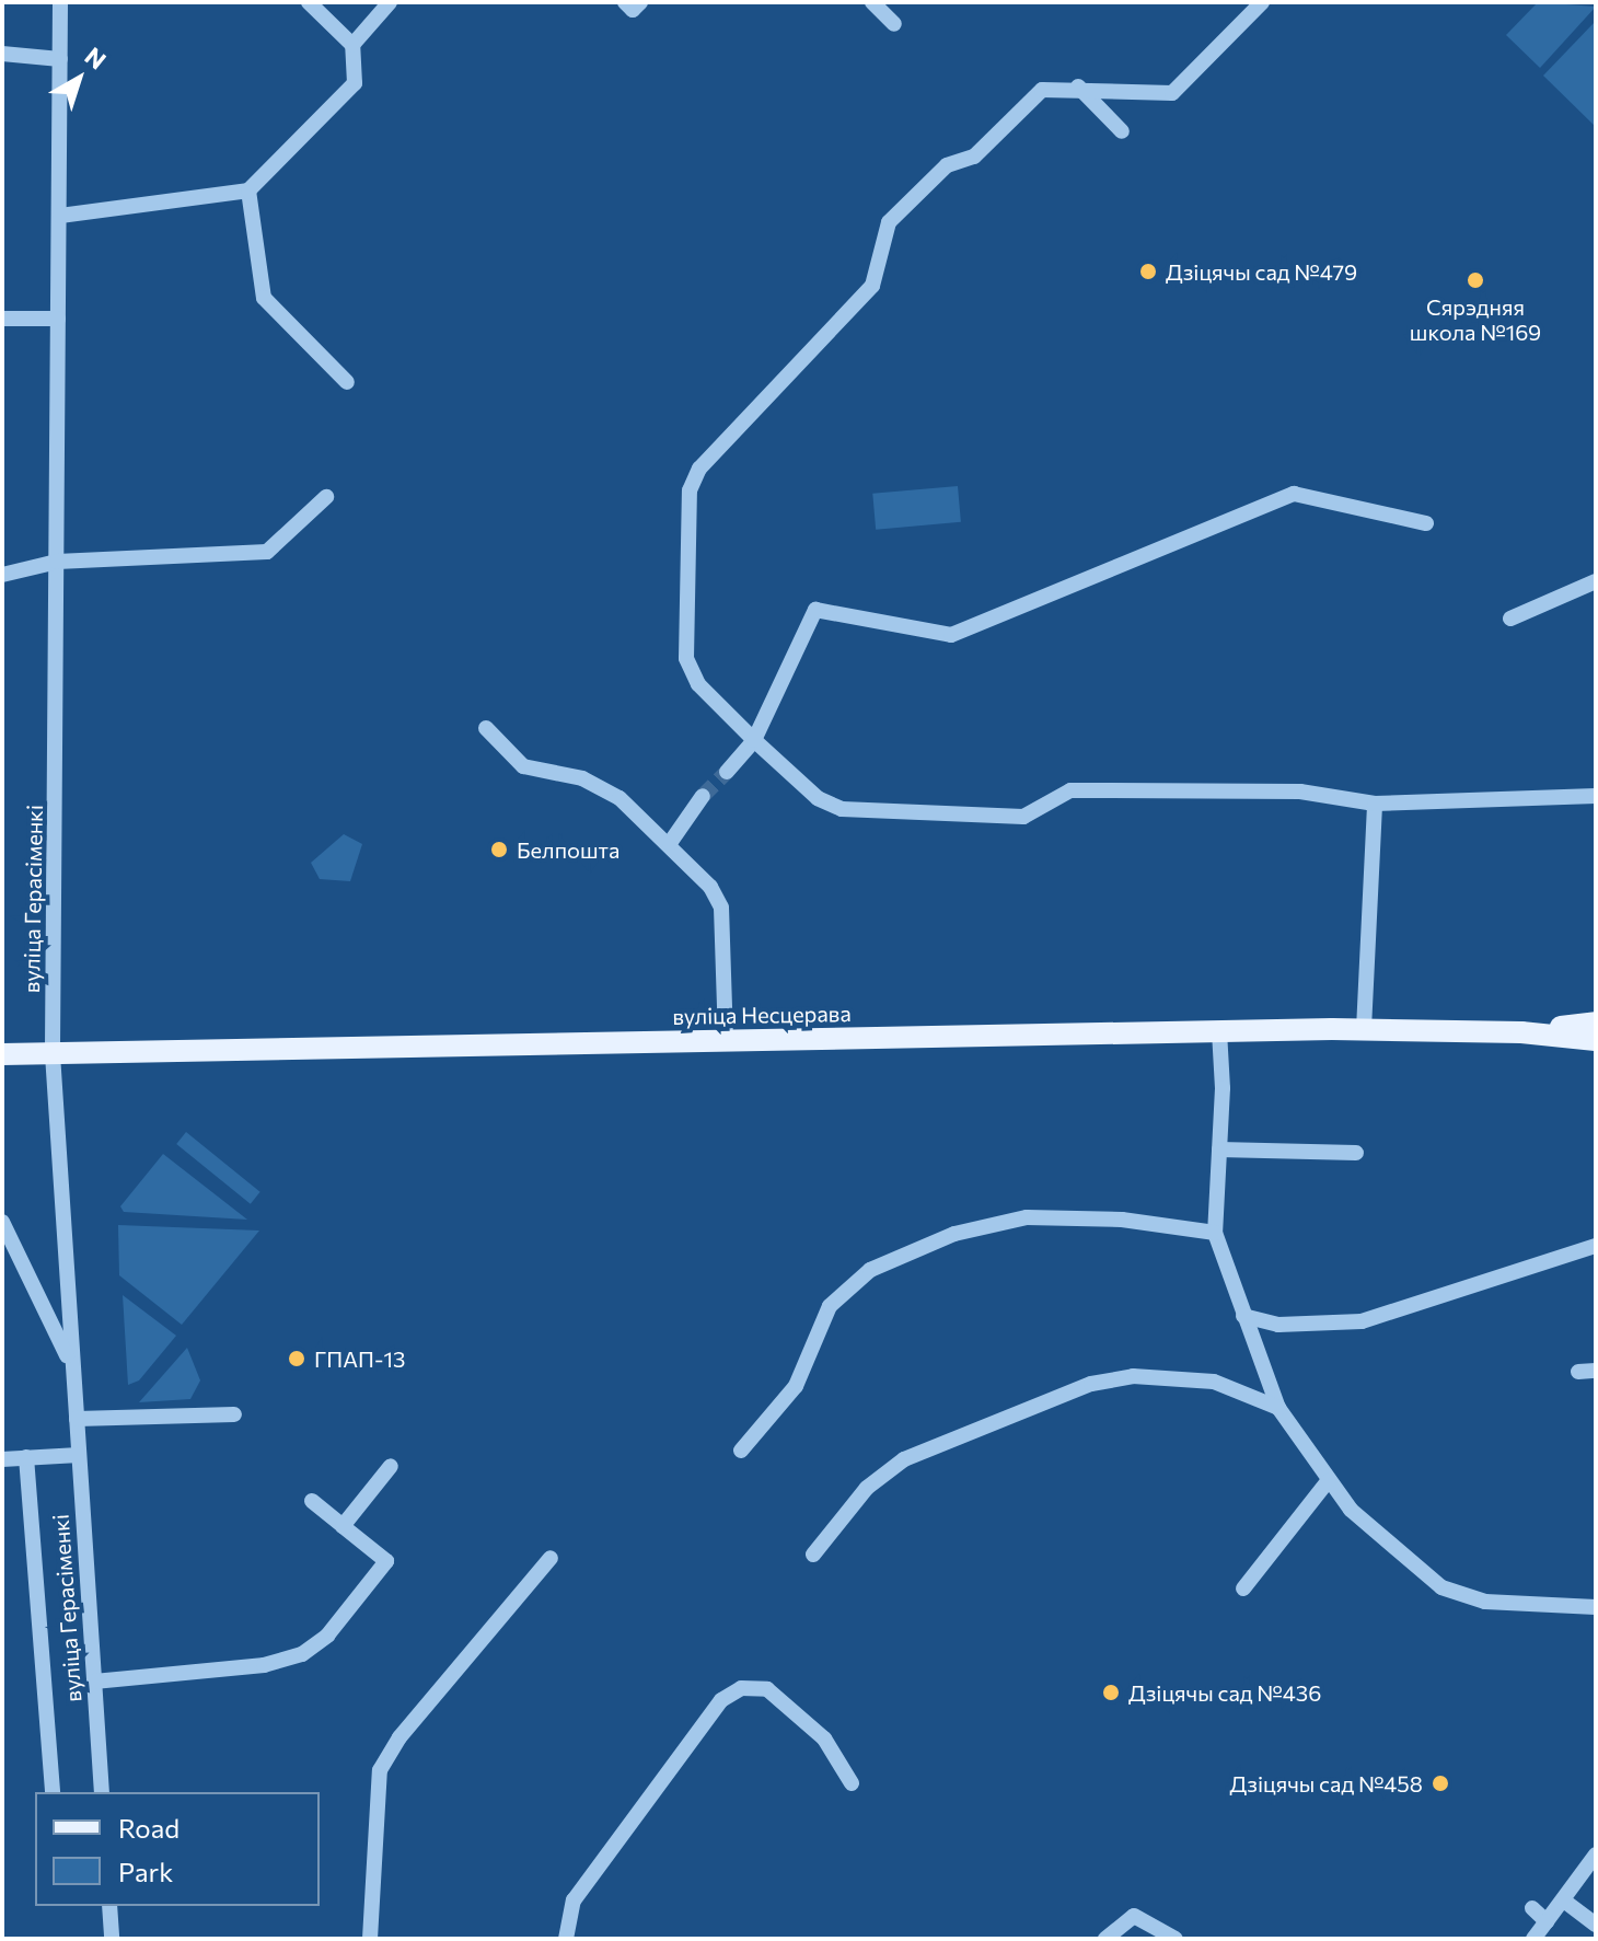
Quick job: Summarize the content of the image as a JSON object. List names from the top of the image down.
{
  "streets": {
    "main road": ["вуліца Несцерава"],
    "street": ["вуліца Герасіменкі"]
  },
  "crossings": [
    ["вуліца Герасіменкі", "вуліца Несцерава"]
  ],
  "places": [
    "Дзіцячы сад №479",
    "Сярэдняя школа №169",
    "Белпошта",
    "ГПАП-13",
    "Дзіцячы сад №436",
    "Дзіцячы сад №458"
  ],
  "legend": ["Road", "Park"],
  "north": "top right"
}
